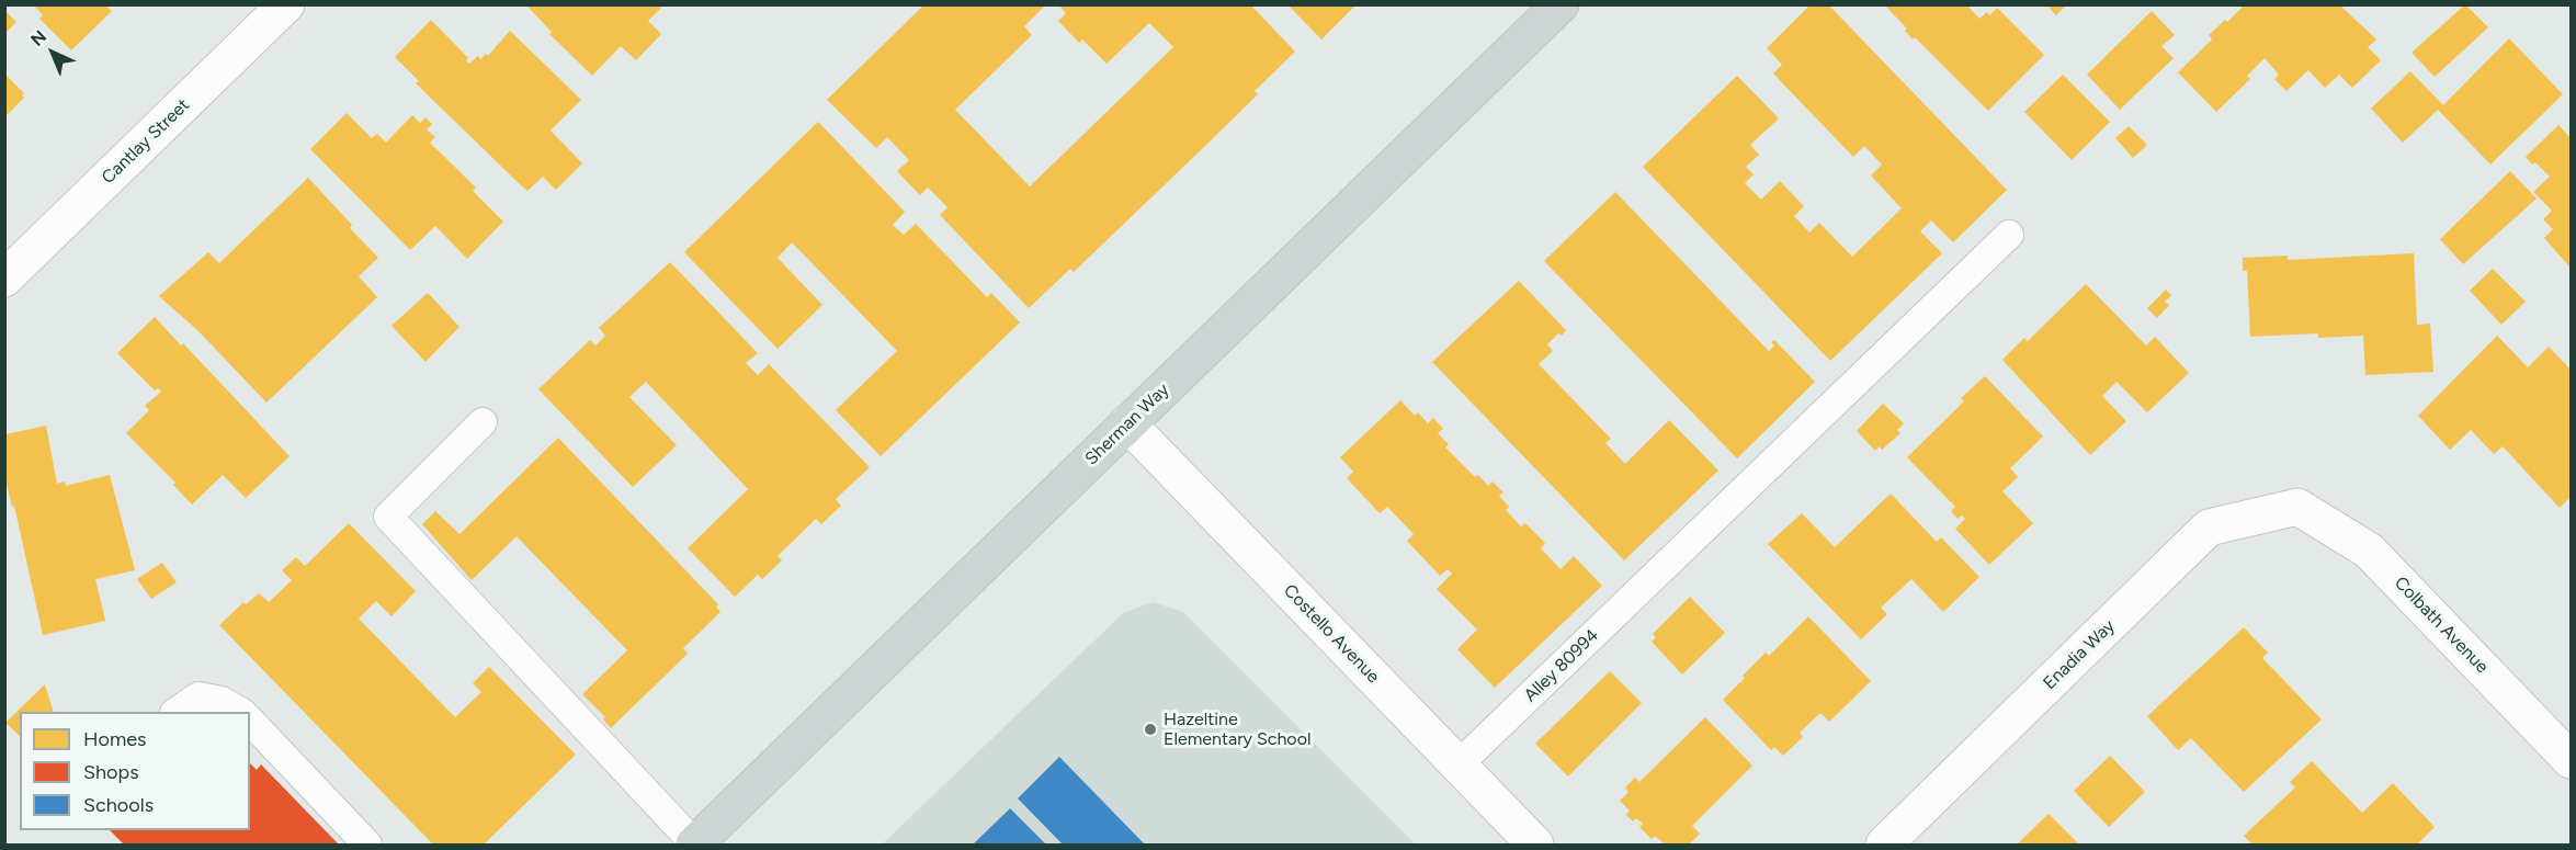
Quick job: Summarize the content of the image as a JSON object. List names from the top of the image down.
{
  "streets": {
    "main road": ["Sherman Way"],
    "street": [
      "Cantlay Street",
      "Colbath Avenue",
      "Costello Avenue",
      "Enadia Way"
    ],
    "lane": ["Alley 80994"]
  },
  "crossings": [
    ["Sherman Way", "Costello Avenue"],
    ["Colbath Avenue", "Enadia Way"],
    ["Costello Avenue", "Alley 80994"]
  ],
  "places": ["Hazeltine Elementary School"],
  "legend": ["Homes", "Shops", "Schools"],
  "north": "top left"
}
